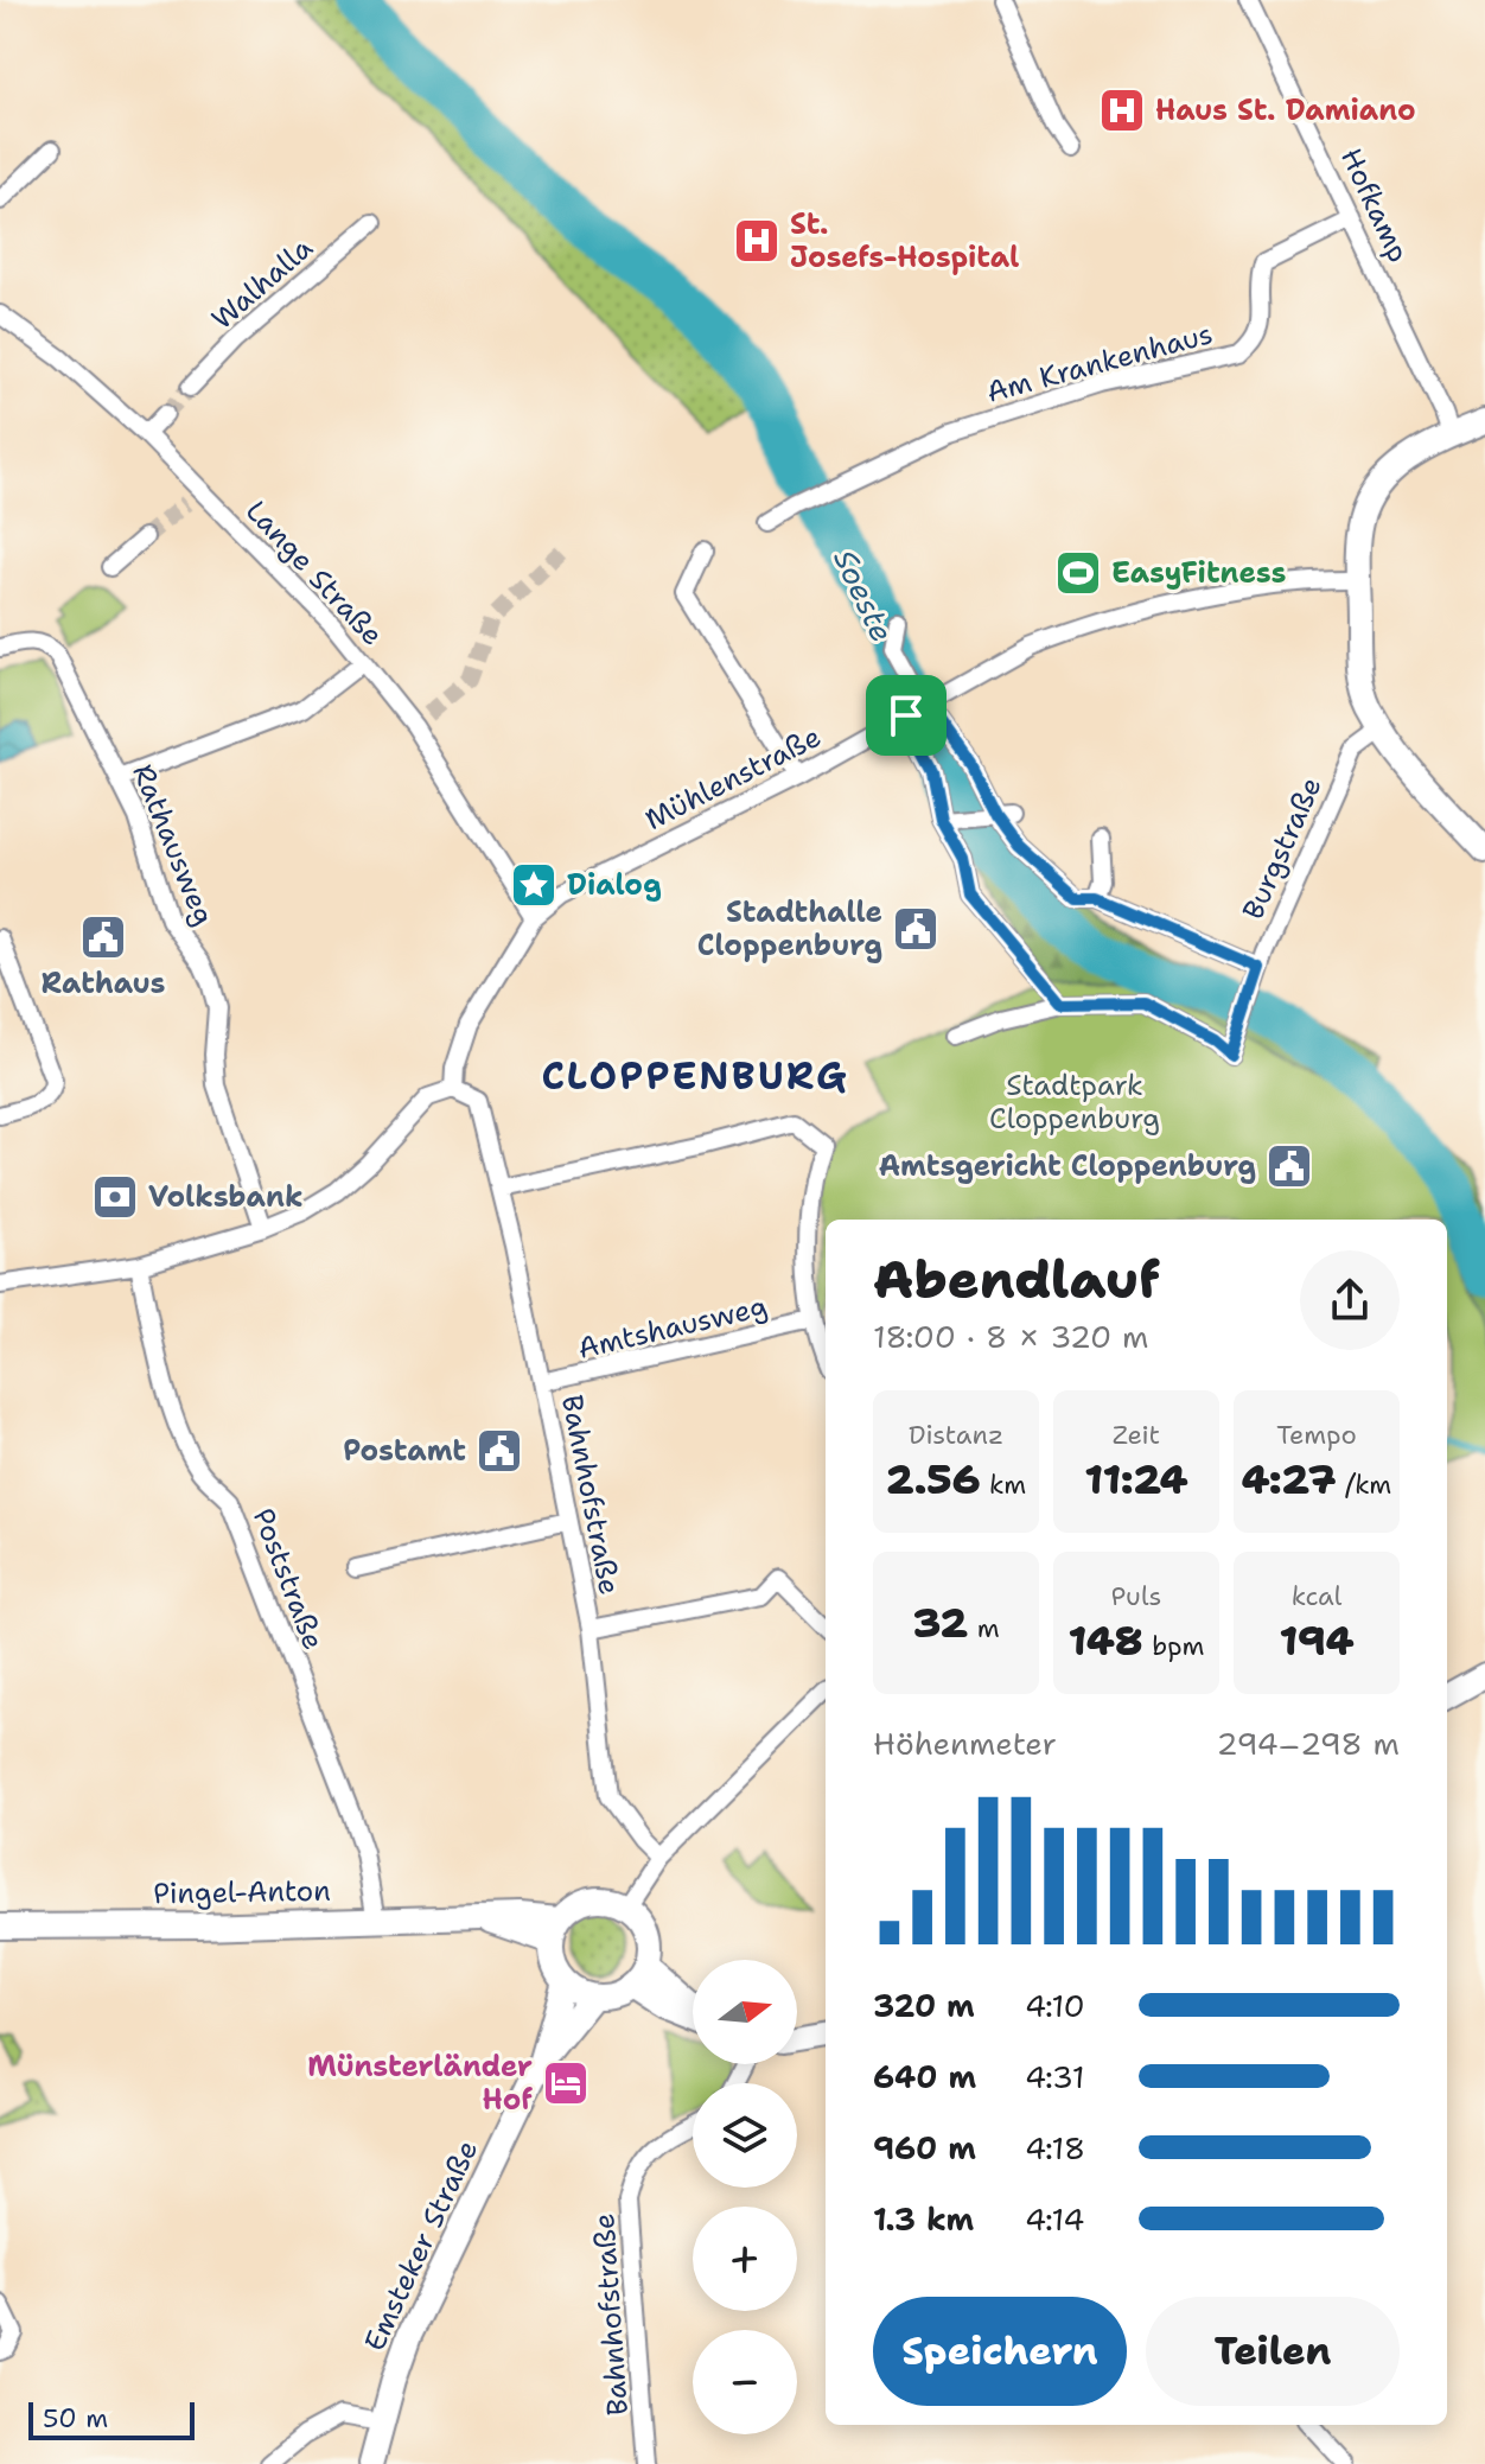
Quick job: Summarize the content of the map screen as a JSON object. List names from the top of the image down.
{
  "streets": {
    "street": [
      "Hofkamp",
      "Walhalla",
      "Am Krankenhaus",
      "Lange Straße",
      "Mühlenstraße",
      "Rathausweg",
      "Burgstraße",
      "Amtshausweg",
      "Bahnhofstraße",
      "Poststraße",
      "Pingel-Anton",
      "Emsteker Straße"
    ]
  },
  "crossings": [
    ["Hofkamp", "Am Krankenhaus"],
    ["Lange Straße", "Mühlenstraße"],
    ["Mühlenstraße", "Bahnhofstraße"],
    ["Amtshausweg", "Bahnhofstraße"],
    ["Poststraße", "Pingel-Anton"],
    ["Pingel-Anton", "Emsteker Straße"]
  ],
  "districts": ["CLOPPENBURG"],
  "water": ["Soeste"],
  "parks": ["Stadtpark Cloppenburg"],
  "places": {
    "hospital": ["Haus St. Damiano", "St. Josefs-Hospital"],
    "sports": ["EasyFitness"],
    "place": ["Dialog"],
    "public building": [
      "Stadthalle Cloppenburg",
      "Rathaus",
      "Amtsgericht Cloppenburg",
      "Postamt"
    ],
    "bank": ["Volksbank"],
    "hotel": ["Münsterländer Hof"]
  },
  "scale_bar": "50 m",
  "north": "right",
  "page": {
    "heading": ["Abendlauf", "18:00 · 8 × 320 m"],
    "stats": [
      ["Distanz", "2.56 km"],
      ["Zeit", "11:24"],
      ["Tempo", "4:27 /km"],
      ["32 m"],
      ["Puls", "148 bpm"],
      ["kcal", "194"]
    ],
    "chart": ["Höhenmeter", "294–298 m"],
    "map_buttons": ["+", "−"],
    "list": [
      {
        "name": "320 m",
        "note": "4:10"
      },
      {
        "name": "640 m",
        "note": "4:31"
      },
      {
        "name": "960 m",
        "note": "4:18"
      },
      {
        "name": "1.3 km",
        "note": "4:14"
      }
    ],
    "buttons": ["Speichern", "Teilen"],
    "scale": "50 m"
  }
}
